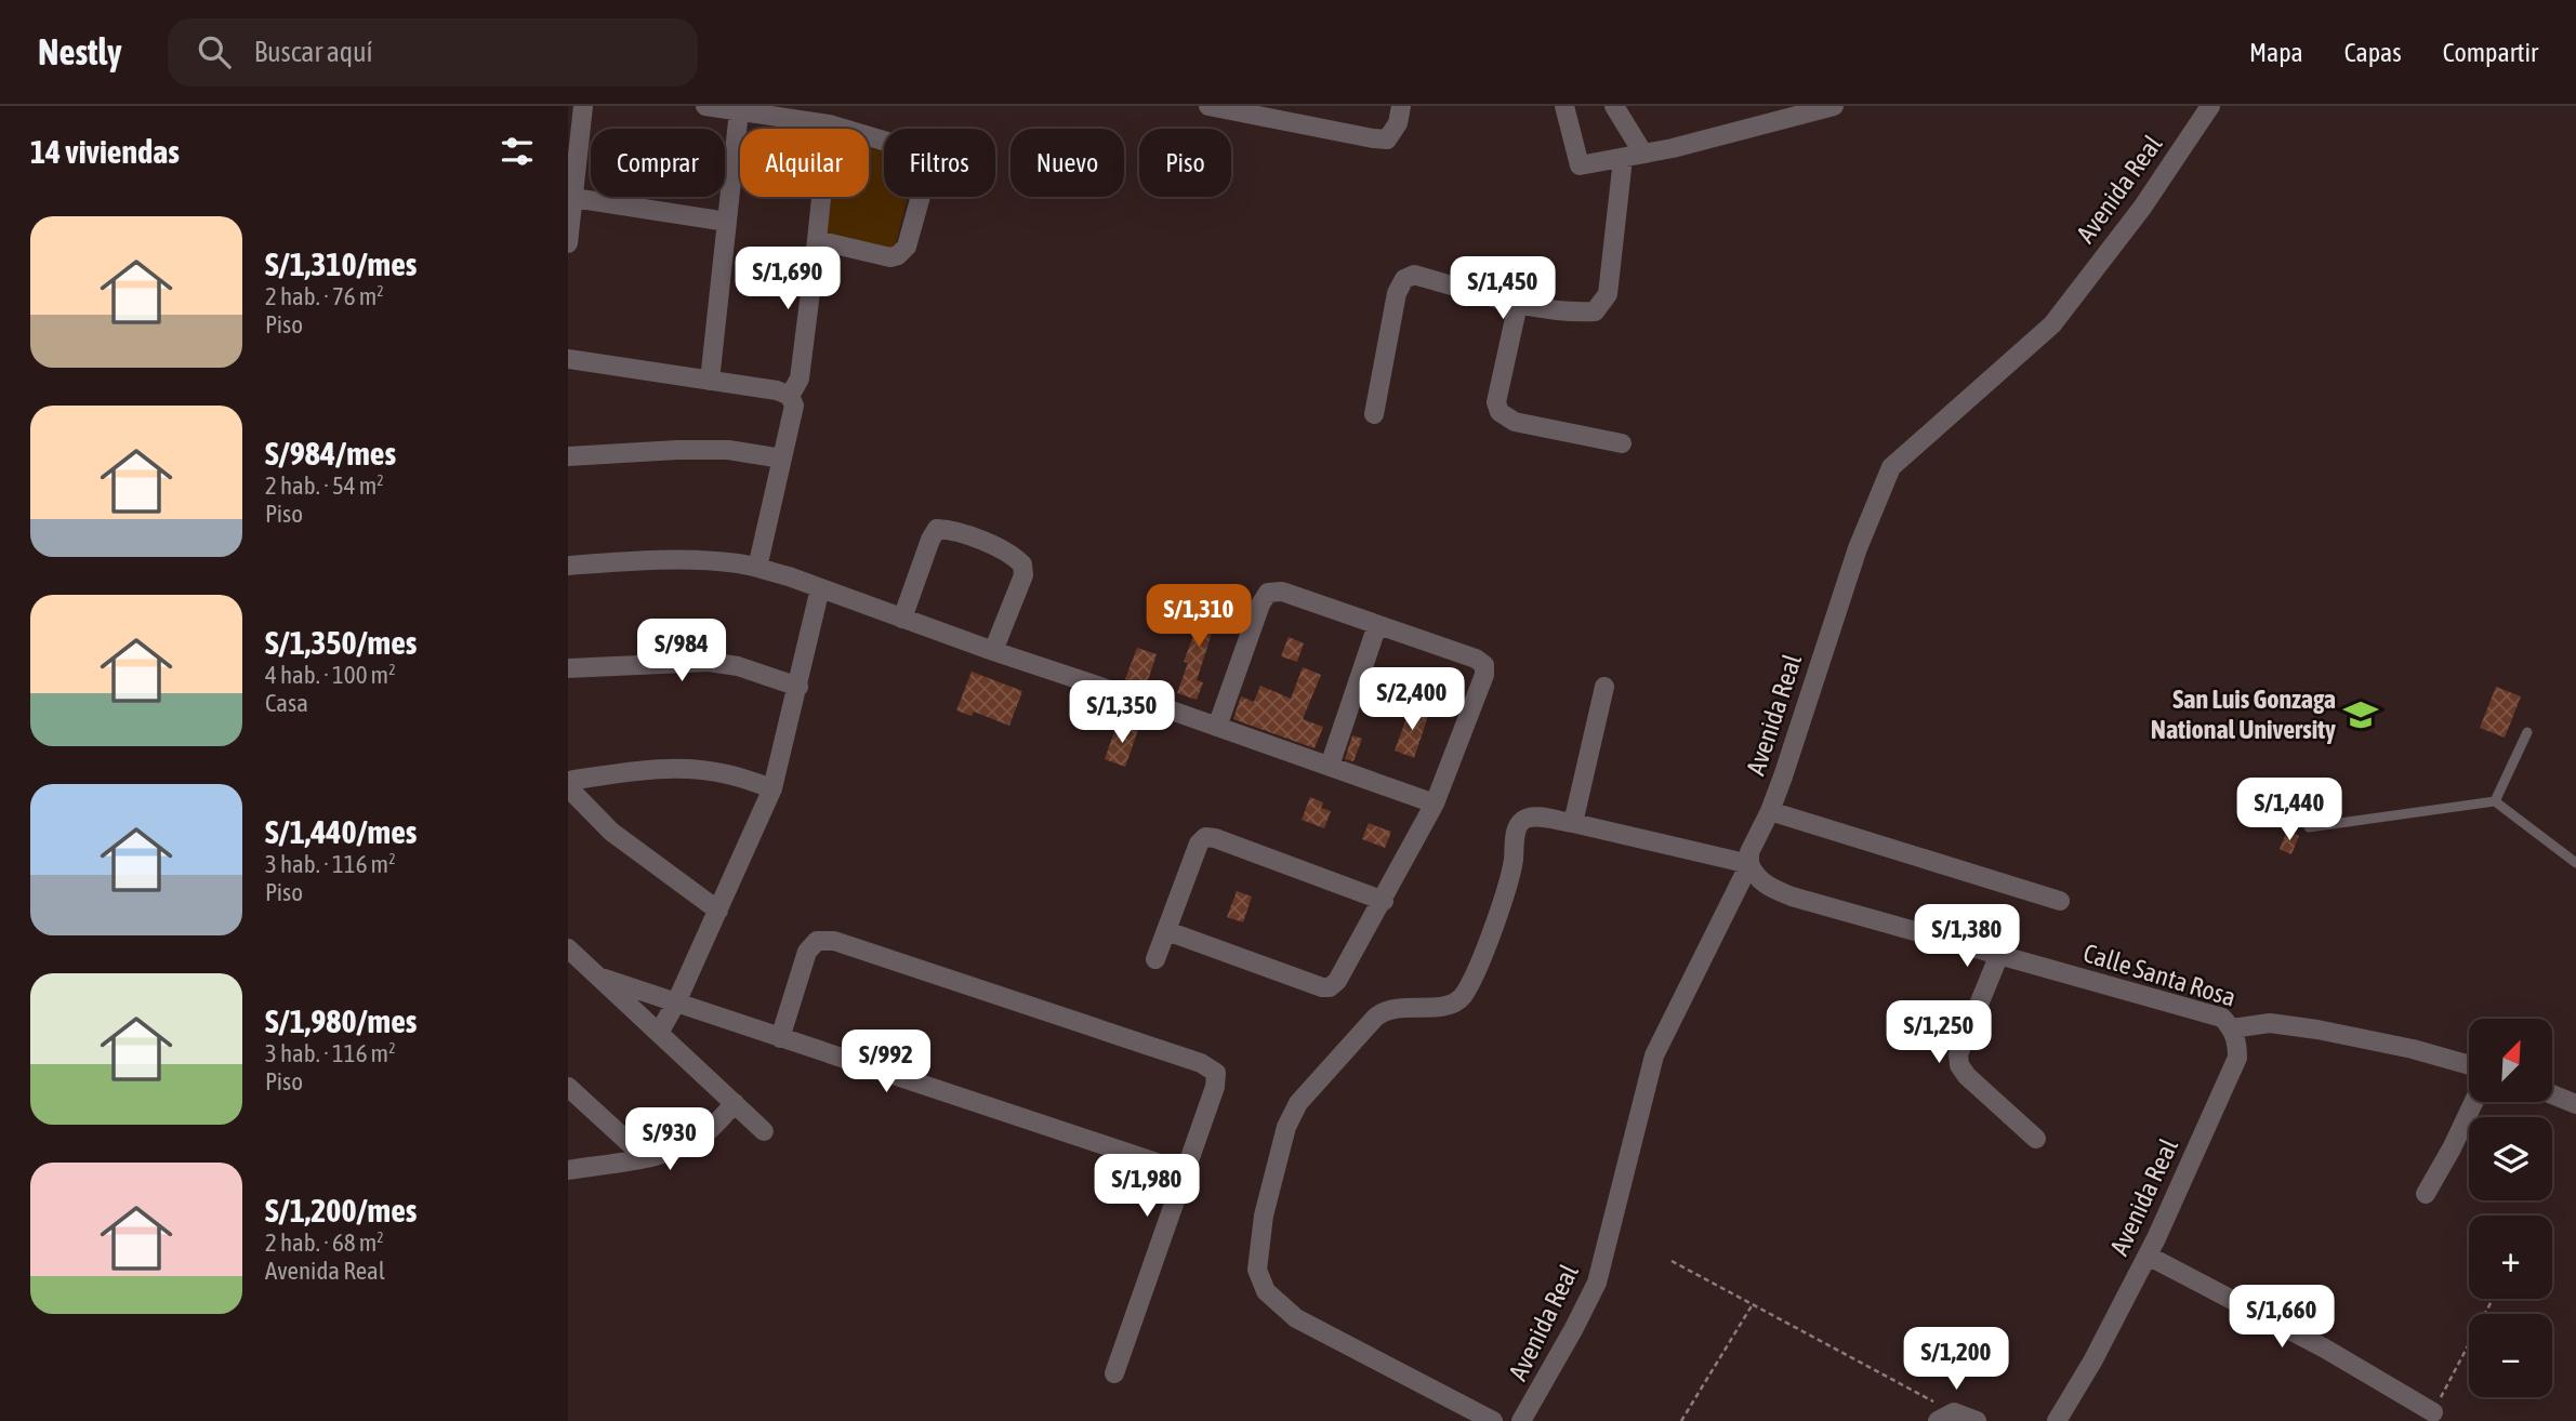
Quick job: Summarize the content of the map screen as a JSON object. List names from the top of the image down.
{
  "streets": {
    "street": ["Avenida Real", "Calle Santa Rosa"]
  },
  "crossings": [
    ["Avenida Real", "Calle Santa Rosa"]
  ],
  "places": {
    "school or university": ["San Luis Gonzaga National University"]
  },
  "north": "top right",
  "page": {
    "header": "Nestly",
    "search": "Buscar aquí",
    "nav": ["Mapa", "Capas", "Compartir"],
    "heading": "14 viviendas",
    "chip": [
      "Comprar",
      "Alquilar",
      "Filtros",
      "Nuevo",
      "Piso"
    ],
    "list": [
      {
        "name": "S/1,310/mes",
        "note": "2 hab. · 76 m² · Piso"
      },
      {
        "name": "S/984/mes",
        "note": "2 hab. · 54 m² · Piso"
      },
      {
        "name": "S/1,350/mes",
        "note": "4 hab. · 100 m² · Casa"
      },
      {
        "name": "S/1,440/mes",
        "note": "3 hab. · 116 m² · Piso"
      },
      {
        "name": "S/1,980/mes",
        "note": "3 hab. · 116 m² · Piso"
      },
      {
        "name": "S/1,200/mes",
        "note": "2 hab. · 68 m² · Avenida Real"
      }
    ],
    "price": [
      "S/1,690",
      "S/1,450",
      "S/1,310",
      "S/984",
      "S/2,400",
      "S/1,350",
      "S/1,440",
      "S/1,380",
      "S/1,250",
      "S/992",
      "S/930",
      "S/1,980",
      "S/1,660",
      "S/1,200"
    ],
    "map_buttons": ["+", "−"]
  }
}
